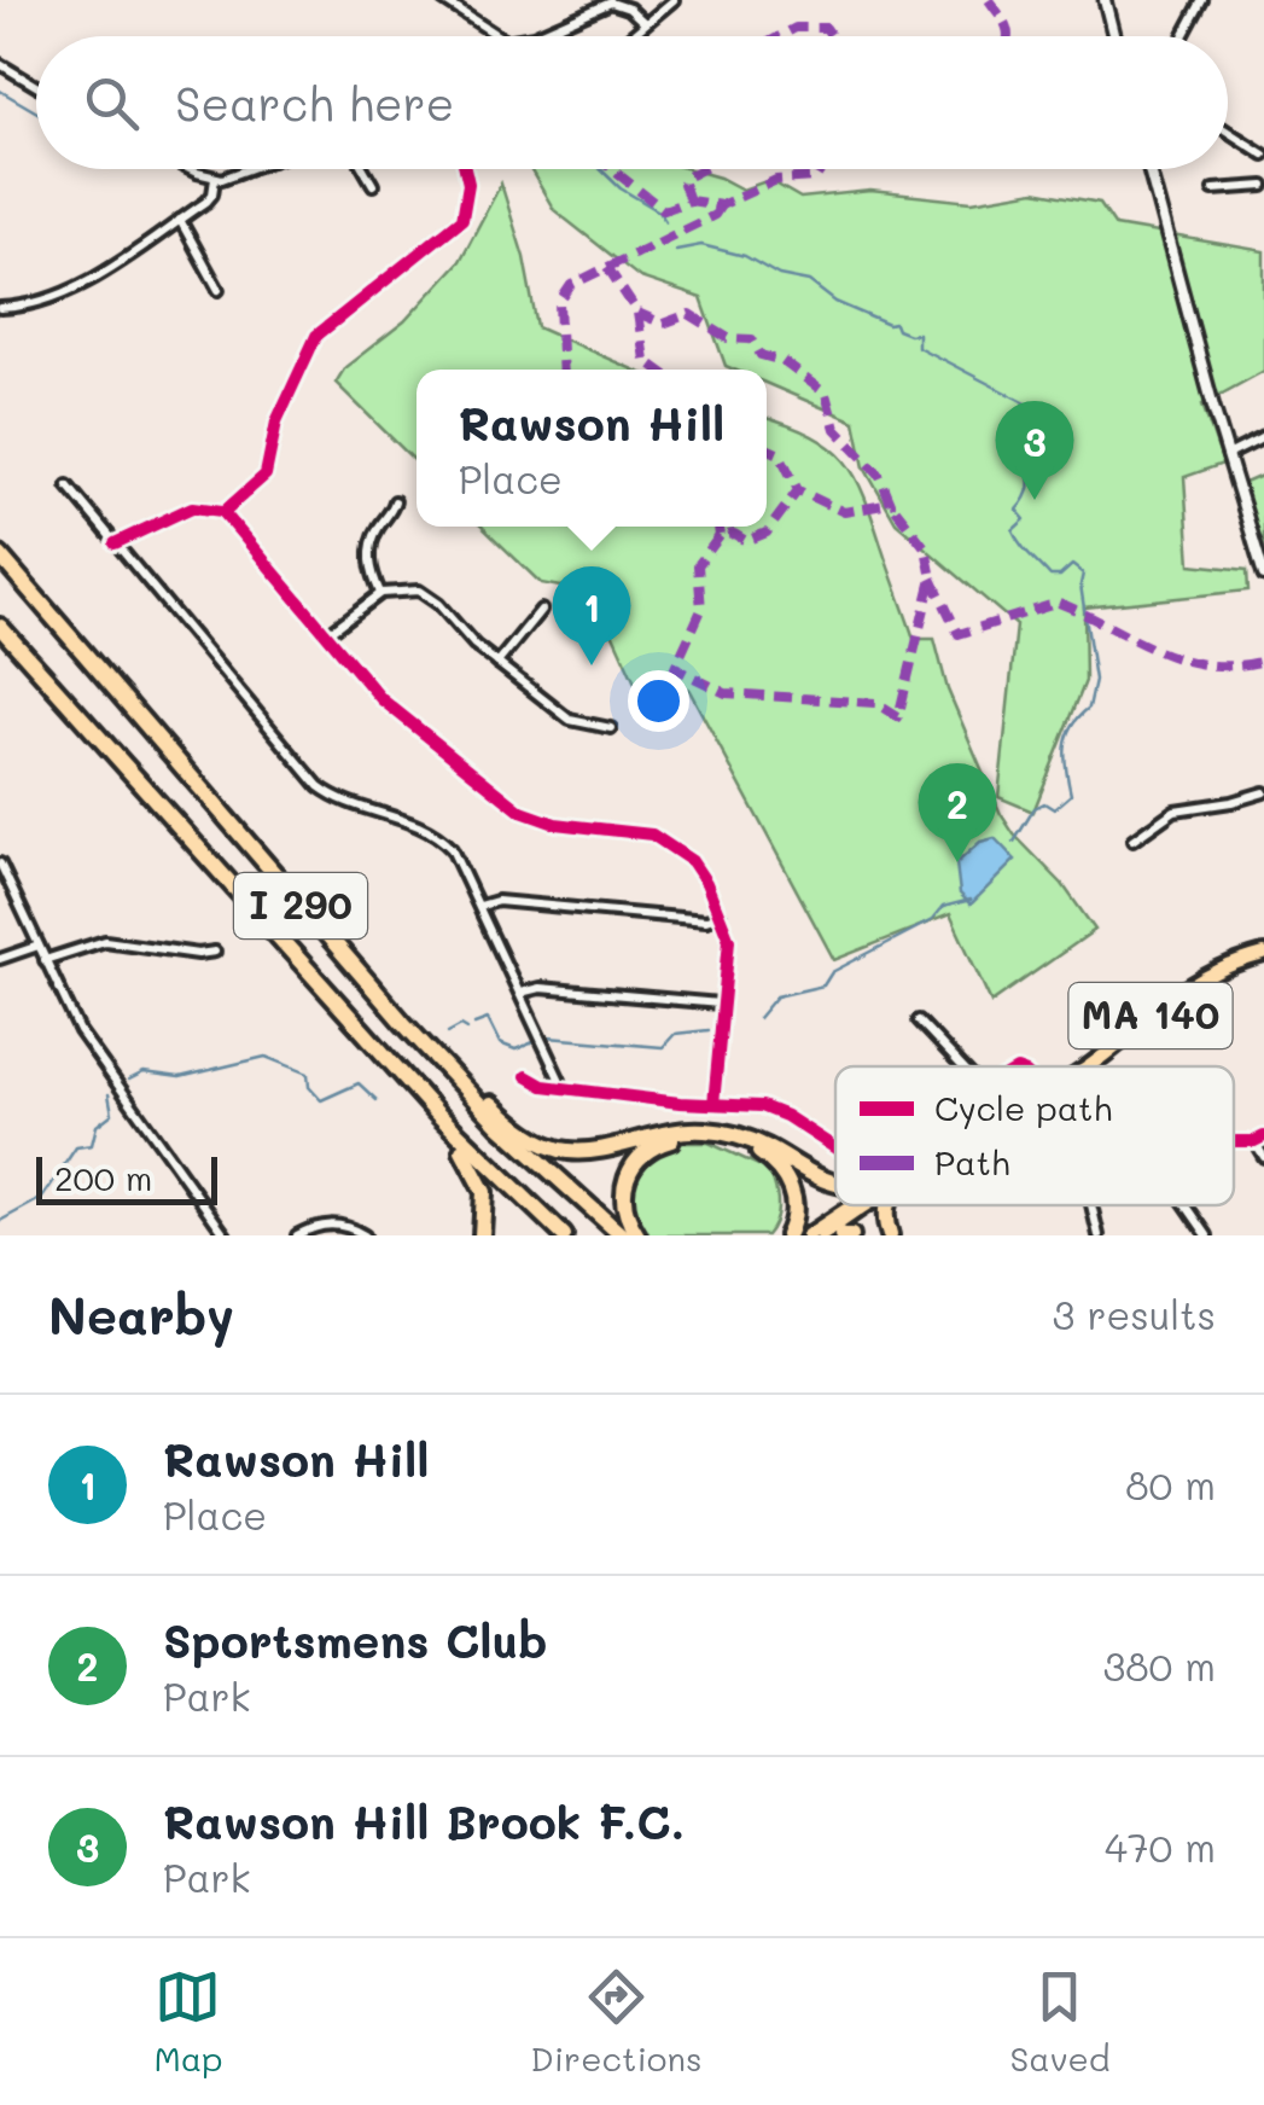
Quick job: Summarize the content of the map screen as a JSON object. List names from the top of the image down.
{
  "streets": {
    "highway": ["I 290"],
    "main road": ["MA 140"]
  },
  "legend": ["Cycle path", "Path"],
  "scale_bar": "200 m",
  "page": {
    "search": "Search here",
    "popup": ["Rawson Hill", "Place"],
    "pins": ["3", "1", "2"],
    "scale": "200 m",
    "heading": ["Nearby", "3 results"],
    "list": [
      {
        "mark": "1",
        "name": "Rawson Hill",
        "note": "Place",
        "value": "80 m"
      },
      {
        "mark": "2",
        "name": "Sportsmens Club",
        "note": "Park",
        "value": "380 m"
      },
      {
        "mark": "3",
        "name": "Rawson Hill Brook F.C.",
        "note": "Park",
        "value": "470 m"
      }
    ],
    "nav": ["Map", "Directions", "Saved"]
  }
}
